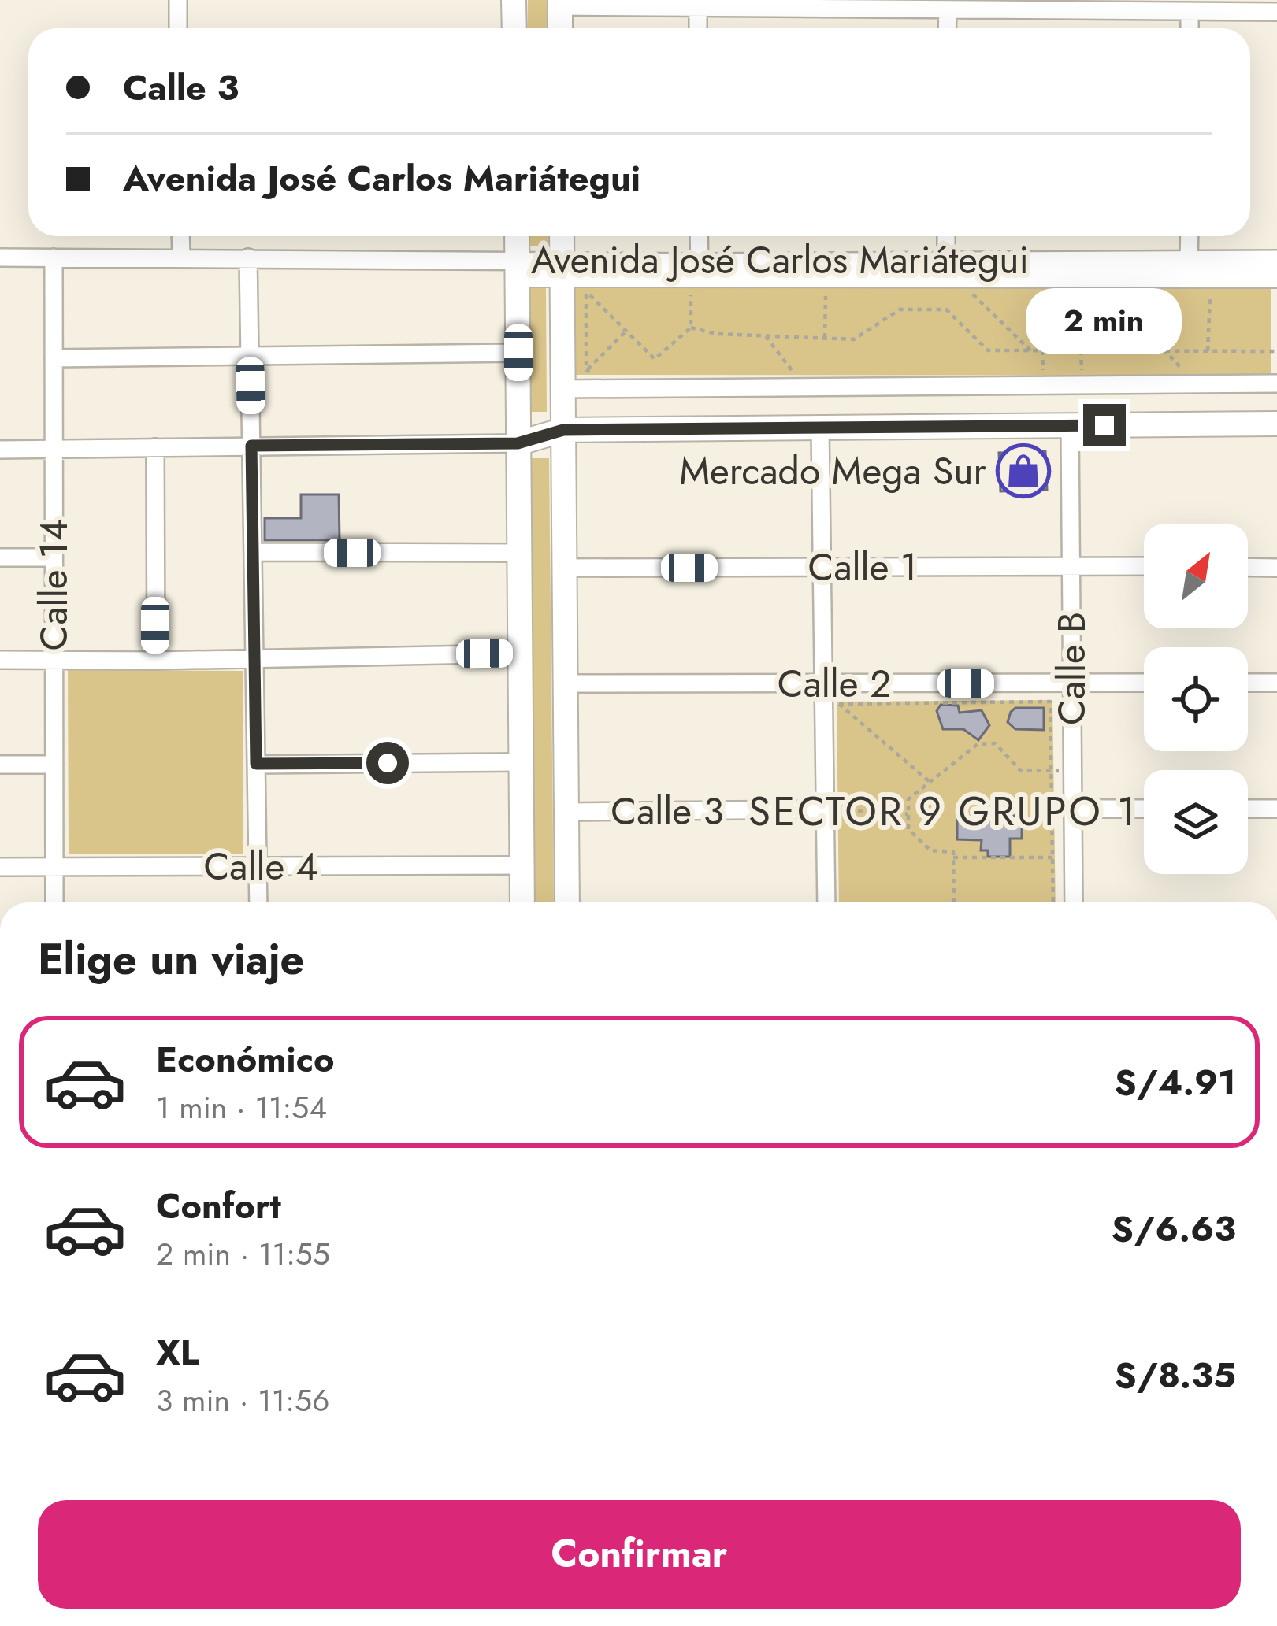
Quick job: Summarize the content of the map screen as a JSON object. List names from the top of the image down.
{
  "streets": {
    "street": [
      "Avenida José Carlos Mariátegui",
      "Calle 1",
      "Calle 14",
      "Calle B",
      "Calle 2",
      "Calle 3",
      "Calle 4"
    ]
  },
  "crossings": [
    ["Avenida José Carlos Mariátegui", "Calle 14"],
    ["Calle 1", "Calle B"],
    ["Calle 14", "Calle 4"],
    ["Calle B", "Calle 2"]
  ],
  "districts": ["SECTOR 9 GRUPO 1"],
  "places": {
    "shop": ["Mercado Mega Sur"]
  },
  "north": "top right",
  "page": {
    "banner": ["Calle 3", "Avenida José Carlos Mariátegui"],
    "bubble": "2 min",
    "heading": "Elige un viaje",
    "list": [
      {
        "name": "Económico",
        "note": "1 min · 11:54",
        "value": "S/4.91"
      },
      {
        "name": "Confort",
        "note": "2 min · 11:55",
        "value": "S/6.63"
      },
      {
        "name": "XL",
        "note": "3 min · 11:56",
        "value": "S/8.35"
      }
    ],
    "buttons": "Confirmar"
  }
}
